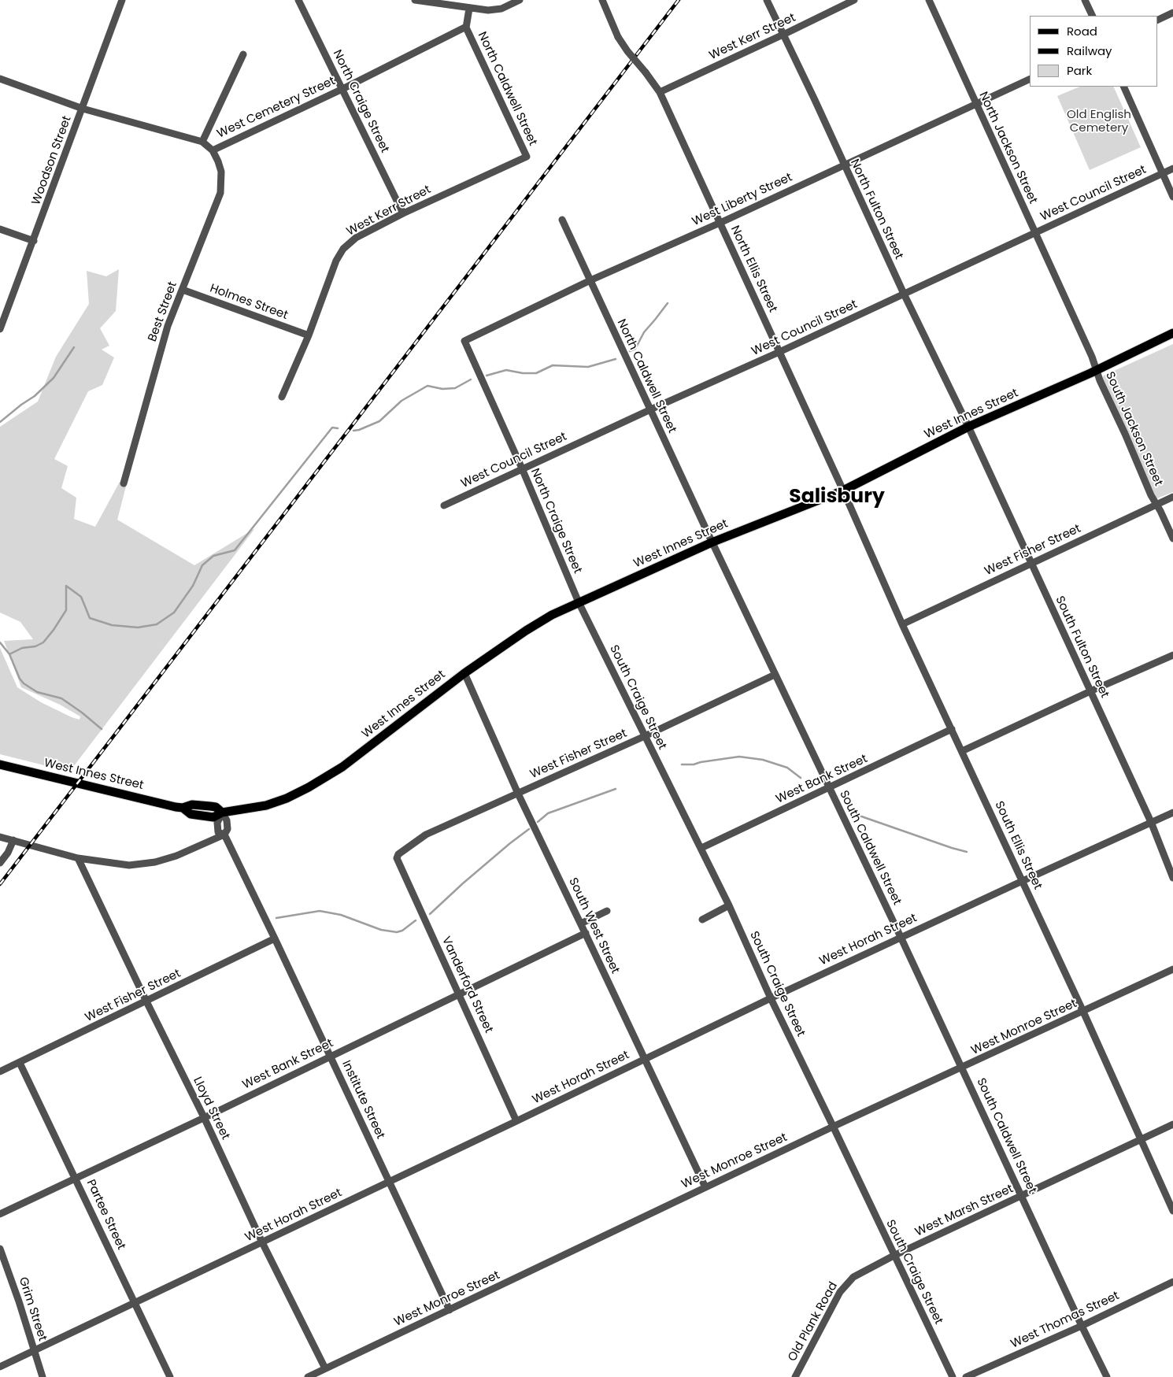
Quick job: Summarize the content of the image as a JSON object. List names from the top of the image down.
{
  "streets": {
    "main road": ["West Innes Street"],
    "street": [
      "West Kerr Street",
      "North Caldwell Street",
      "North Craige Street",
      "West Cemetery Street",
      "North Jackson Street",
      "Woodson Street",
      "West Council Street",
      "West Liberty Street",
      "North Fulton Street",
      "North Ellis Street",
      "Holmes Street",
      "Best Street",
      "South Jackson Street",
      "West Fisher Street",
      "South Fulton Street",
      "South Craige Street",
      "West Bank Street",
      "South Ellis Street",
      "South Caldwell Street",
      "South West Street",
      "West Horah Street",
      "Vanderford Street",
      "West Monroe Street",
      "Institute Street",
      "Lloyd Street",
      "West Marsh Street",
      "Partee Street",
      "Grim Street",
      "West Thomas Street",
      "Old Plank Road"
    ]
  },
  "crossings": [
    ["West Kerr Street", "North Caldwell Street"],
    ["West Kerr Street", "North Craige Street"],
    ["West Kerr Street", "North Fulton Street"],
    ["West Kerr Street", "North Ellis Street"],
    ["West Kerr Street", "Holmes Street"],
    ["North Caldwell Street", "West Cemetery Street"],
    ["North Caldwell Street", "West Council Street"],
    ["North Caldwell Street", "West Liberty Street"],
    ["North Caldwell Street", "West Innes Street"],
    ["North Caldwell Street", "South Caldwell Street"],
    ["North Craige Street", "West Cemetery Street"],
    ["North Craige Street", "West Council Street"],
    ["North Craige Street", "West Liberty Street"],
    ["North Craige Street", "West Innes Street"],
    ["North Craige Street", "South Craige Street"],
    ["West Cemetery Street", "Woodson Street"],
    ["West Cemetery Street", "Best Street"],
    ["North Jackson Street", "West Council Street"],
    ["North Jackson Street", "West Liberty Street"],
    ["North Jackson Street", "West Innes Street"],
    ["North Jackson Street", "South Jackson Street"],
    ["West Council Street", "North Fulton Street"],
    ["West Council Street", "North Ellis Street"],
    ["West Liberty Street", "North Fulton Street"],
    ["West Liberty Street", "North Ellis Street"],
    ["North Fulton Street", "West Innes Street"],
    ["North Fulton Street", "South Fulton Street"],
    ["North Ellis Street", "West Innes Street"],
    ["North Ellis Street", "South Ellis Street"],
    ["Holmes Street", "Best Street"],
    ["West Innes Street", "South Jackson Street"],
    ["West Innes Street", "South Fulton Street"],
    ["West Innes Street", "South Craige Street"],
    ["West Innes Street", "South Ellis Street"],
    ["West Innes Street", "South Caldwell Street"],
    ["West Innes Street", "South West Street"],
    ["West Innes Street", "Institute Street"],
    ["South Jackson Street", "West Fisher Street"],
    ["West Fisher Street", "South Fulton Street"],
    ["West Fisher Street", "South Craige Street"],
    ["West Fisher Street", "South Ellis Street"],
    ["West Fisher Street", "South Caldwell Street"],
    ["West Fisher Street", "South West Street"],
    ["West Fisher Street", "Vanderford Street"],
    ["West Fisher Street", "Institute Street"],
    ["West Fisher Street", "Lloyd Street"],
    ["West Fisher Street", "Partee Street"],
    ["South Fulton Street", "West Horah Street"],
    ["South Craige Street", "West Bank Street"],
    ["South Craige Street", "West Horah Street"],
    ["South Craige Street", "West Monroe Street"],
    ["South Craige Street", "West Marsh Street"],
    ["South Craige Street", "Old Plank Road"],
    ["West Bank Street", "South Ellis Street"],
    ["West Bank Street", "South Caldwell Street"],
    ["West Bank Street", "South West Street"],
    ["West Bank Street", "Vanderford Street"],
    ["West Bank Street", "Institute Street"],
    ["West Bank Street", "Lloyd Street"],
    ["West Bank Street", "Partee Street"],
    ["South Ellis Street", "West Horah Street"],
    ["South Ellis Street", "West Monroe Street"],
    ["South Ellis Street", "West Marsh Street"],
    ["South Caldwell Street", "West Horah Street"],
    ["South Caldwell Street", "West Monroe Street"],
    ["South Caldwell Street", "West Marsh Street"],
    ["South Caldwell Street", "West Thomas Street"],
    ["South West Street", "West Horah Street"],
    ["South West Street", "West Monroe Street"],
    ["West Horah Street", "Vanderford Street"],
    ["West Horah Street", "Institute Street"],
    ["West Horah Street", "Lloyd Street"],
    ["West Horah Street", "Partee Street"],
    ["West Horah Street", "Grim Street"],
    ["West Monroe Street", "Institute Street"],
    ["West Monroe Street", "Lloyd Street"],
    ["West Marsh Street", "Old Plank Road"]
  ],
  "districts": ["Salisbury"],
  "parks": ["Old English Cemetery"],
  "legend": ["Road", "Railway", "Park"]
}
